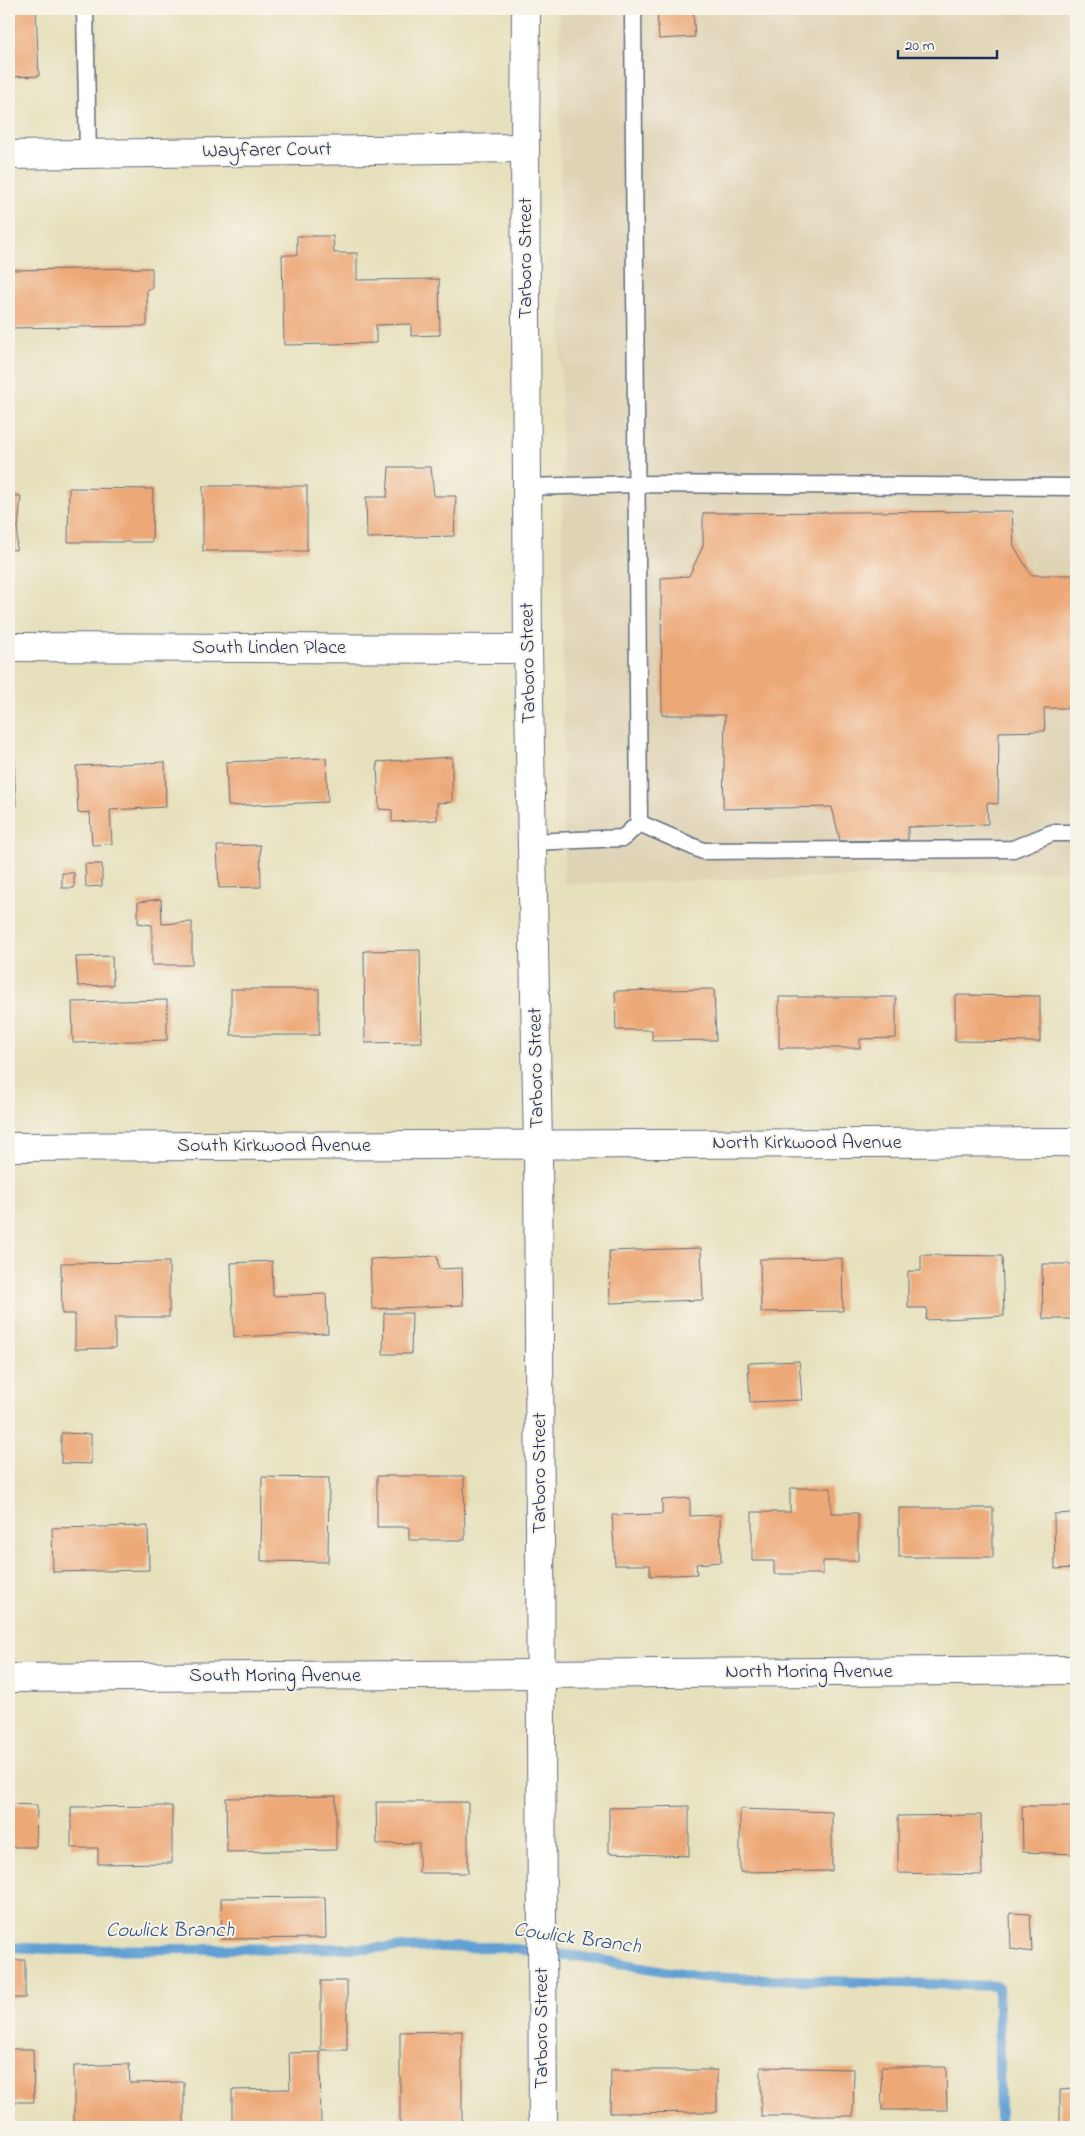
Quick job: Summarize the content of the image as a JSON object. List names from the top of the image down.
{
  "streets": {
    "street": [
      "Wayfarer Court",
      "Tarboro Street",
      "South Linden Place",
      "North Kirkwood Avenue",
      "South Kirkwood Avenue",
      "North Moring Avenue",
      "South Moring Avenue"
    ]
  },
  "crossings": [
    ["Wayfarer Court", "Tarboro Street"],
    ["Tarboro Street", "South Linden Place"],
    ["Tarboro Street", "North Kirkwood Avenue"],
    ["Tarboro Street", "South Kirkwood Avenue"],
    ["Tarboro Street", "North Moring Avenue"],
    ["Tarboro Street", "South Moring Avenue"],
    ["North Kirkwood Avenue", "South Kirkwood Avenue"],
    ["North Moring Avenue", "South Moring Avenue"]
  ],
  "water": ["Cowlick Branch"],
  "scale_bar": "20 m"
}
